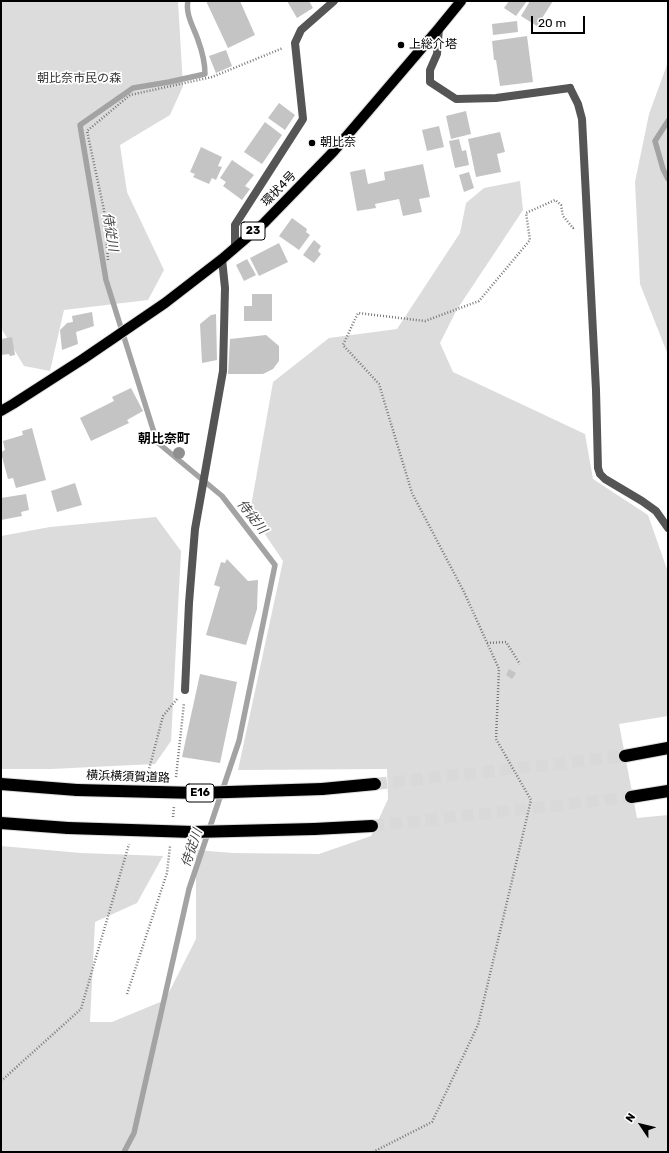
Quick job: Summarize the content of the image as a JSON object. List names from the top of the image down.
{
  "streets": {
    "highway": ["横浜横須賀道路", "E16"],
    "main road": ["環状4号", "23"]
  },
  "districts": ["朝比奈町"],
  "water": ["侍従川"],
  "parks": ["朝比奈市民の森"],
  "places": ["上総介塔", "朝比奈"],
  "scale_bar": "20 m",
  "north": "top left"
}
